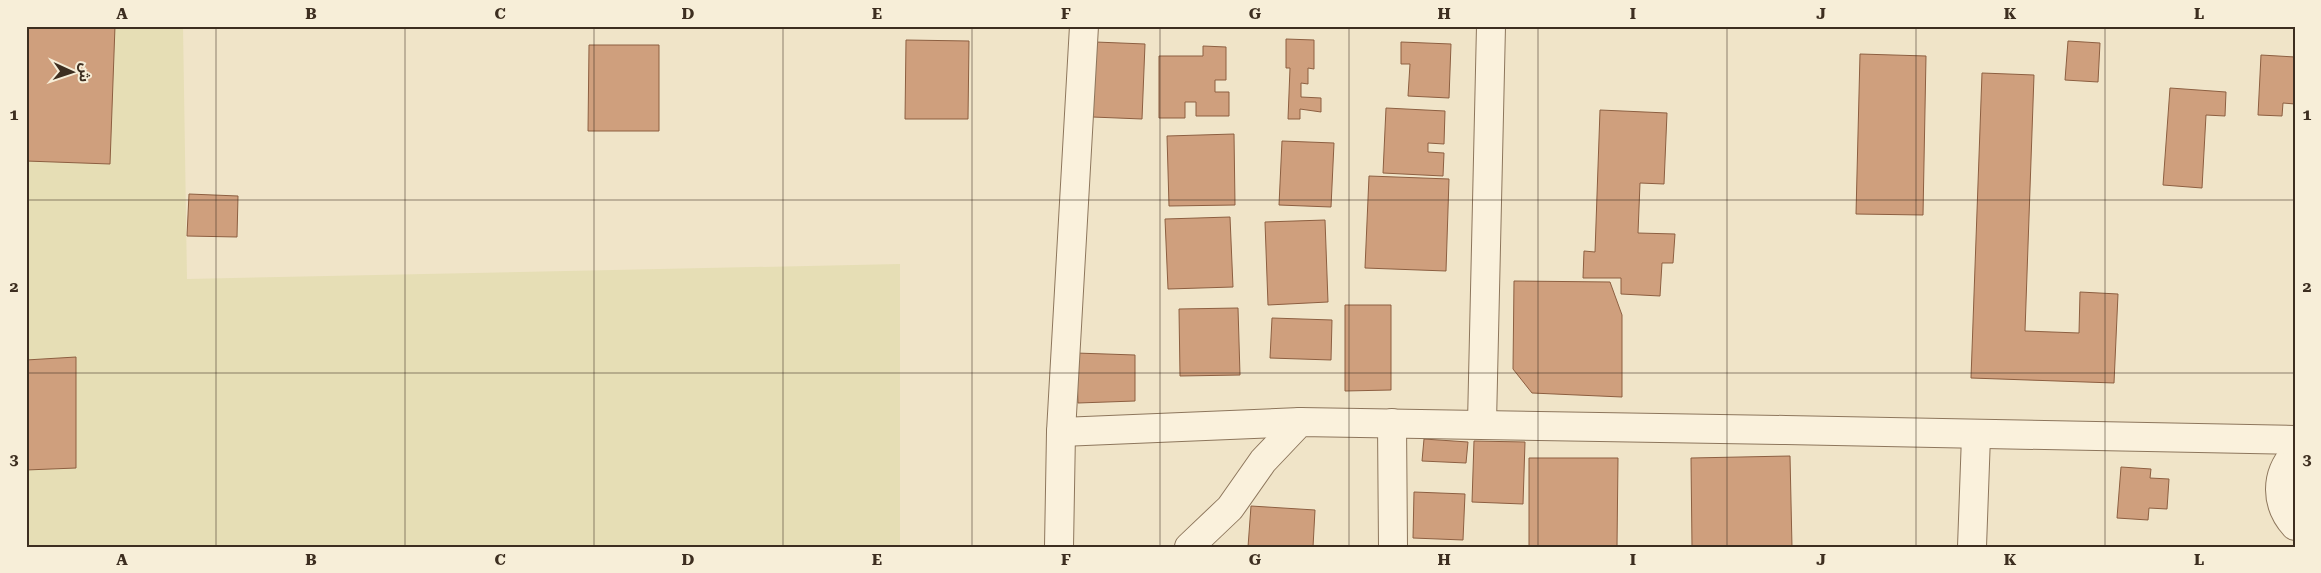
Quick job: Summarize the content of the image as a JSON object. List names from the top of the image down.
{
  "north": "right",
  "grid": {
    "columns": [
      "A",
      "B",
      "C",
      "D",
      "E",
      "F",
      "G",
      "H",
      "I",
      "J",
      "K",
      "L"
    ],
    "rows": ["1", "2", "3"]
  }
}
